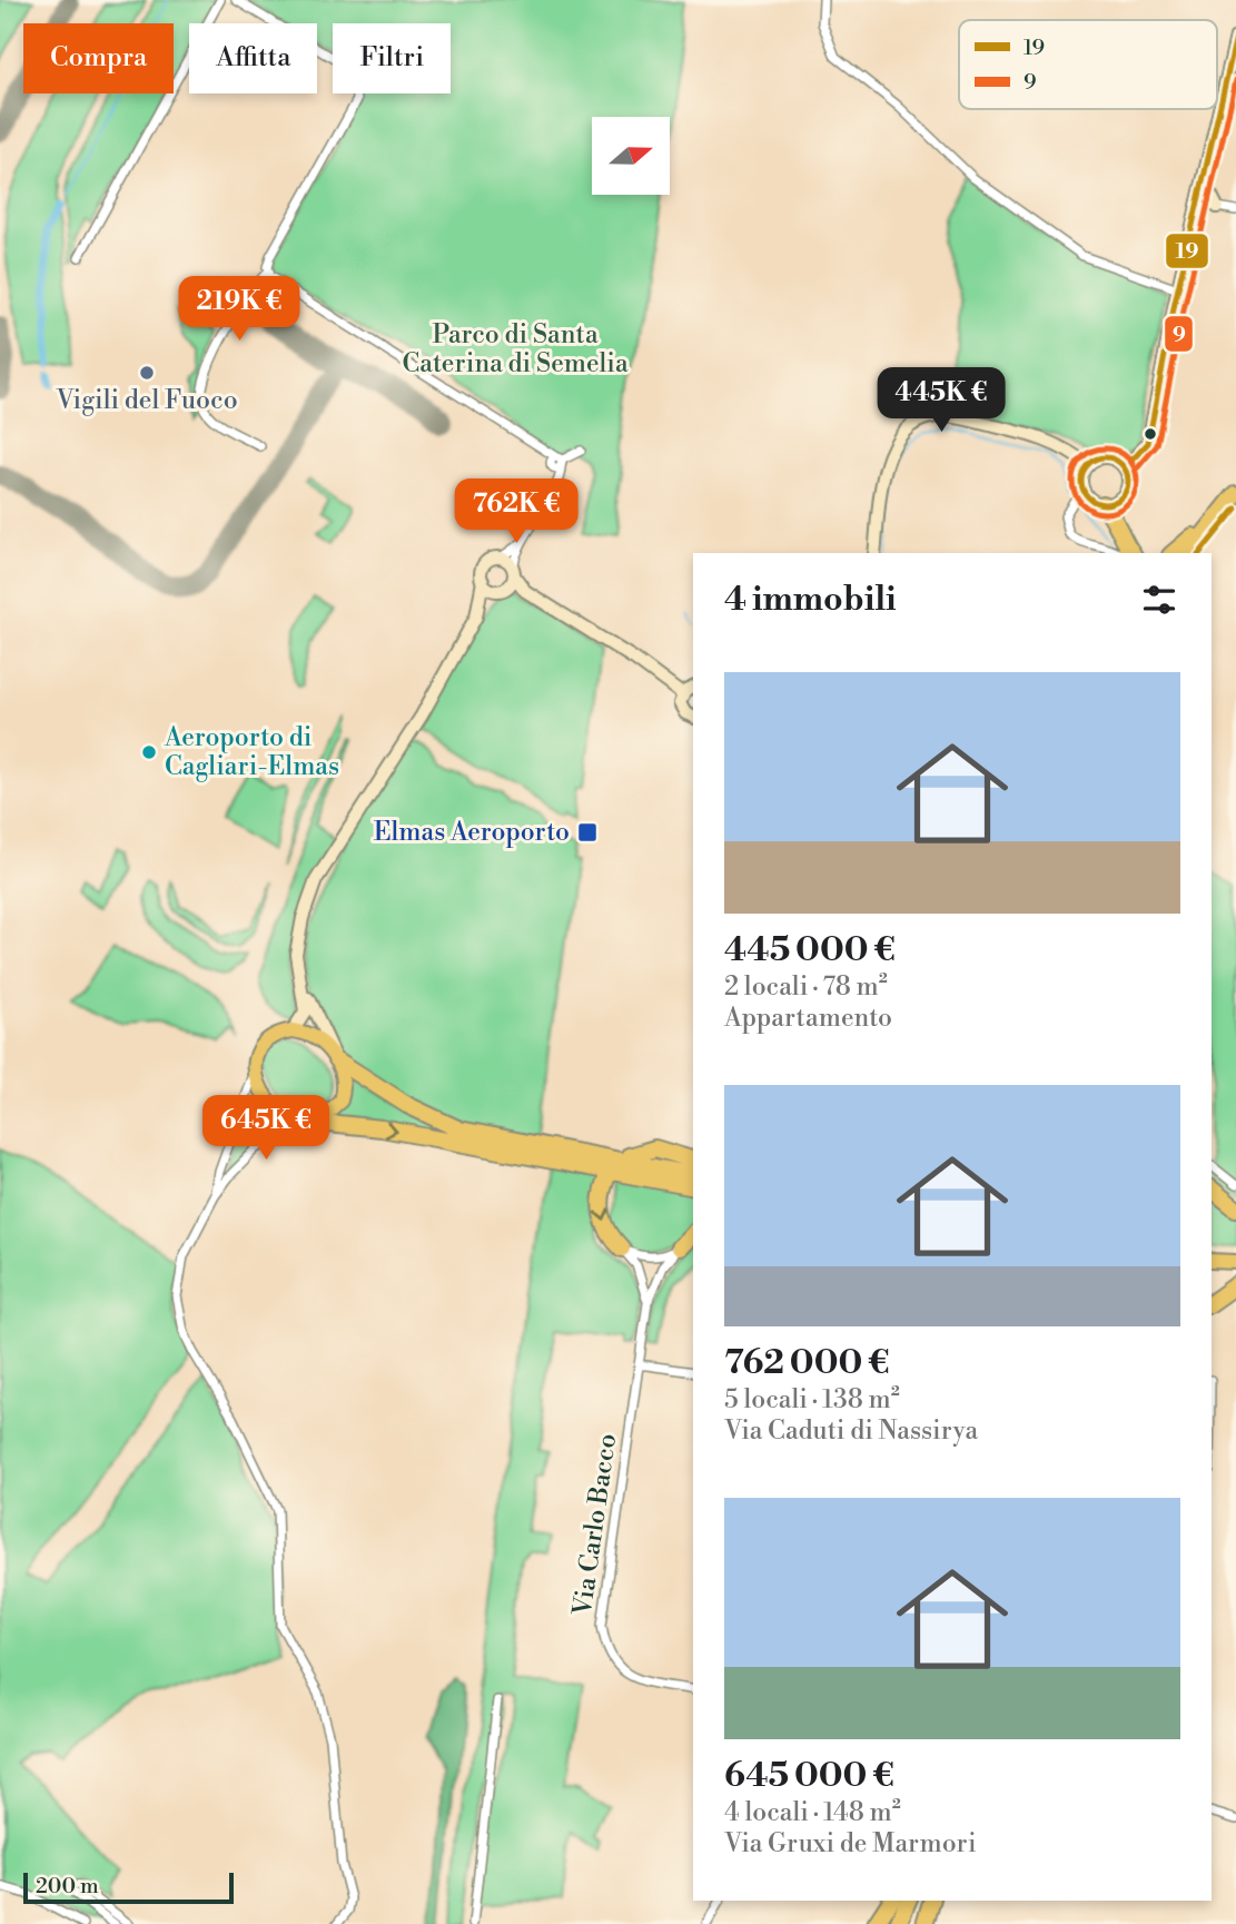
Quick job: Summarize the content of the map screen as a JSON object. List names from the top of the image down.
{
  "streets": {
    "street": ["Via Carlo Bacco"]
  },
  "parks": ["Parco di Santa Caterina di Semelia"],
  "places": {
    "other": ["Vigili del Fuoco", "Aeroporto di Cagliari-Elmas"],
    "transit": ["Elmas Aeroporto"]
  },
  "lines": ["transit line 19", "transit line 9"],
  "legend": ["19", "9"],
  "scale_bar": "200 m",
  "north": "right",
  "page": {
    "chip": ["Compra", "Affitta", "Filtri"],
    "price": [
      "219K €",
      "445K €",
      "762K €",
      "645K €"
    ],
    "heading": "4 immobili",
    "list": [
      {
        "name": "445 000 €",
        "note": "2 locali · 78 m² · Appartamento"
      },
      {
        "name": "762 000 €",
        "note": "5 locali · 138 m² · Via Caduti di Nassirya"
      },
      {
        "name": "645 000 €",
        "note": "4 locali · 148 m² · Via Gruxi de Marmori"
      }
    ],
    "scale": "200 m"
  }
}
